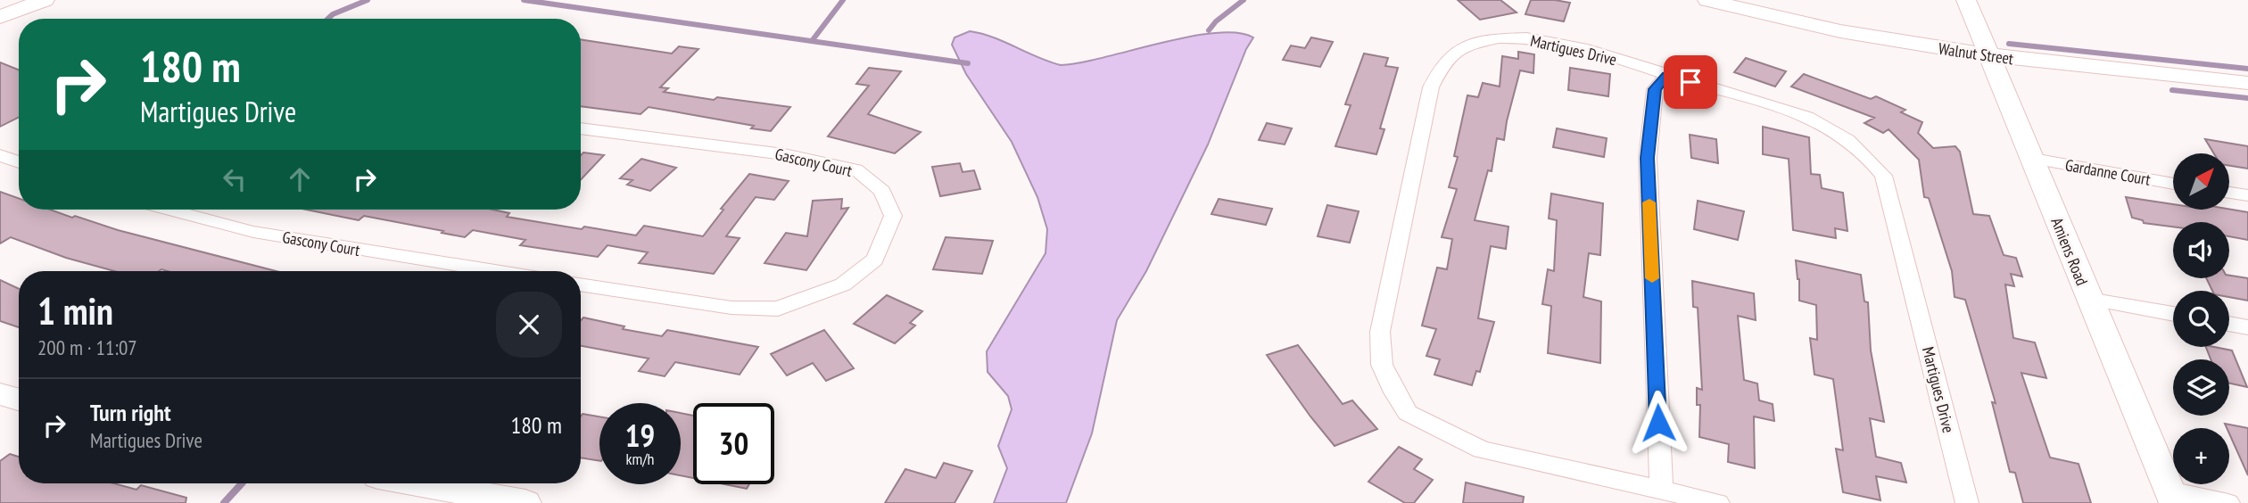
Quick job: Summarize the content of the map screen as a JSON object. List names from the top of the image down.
{
  "streets": {
    "street": [
      "Martigues Drive",
      "Walnut Street",
      "Gascony Court",
      "Gardanne Court",
      "Amiens Road"
    ]
  },
  "crossings": [
    ["Walnut Street", "Amiens Road"],
    ["Gardanne Court", "Amiens Road"]
  ],
  "north": "top right",
  "page": {
    "turn": ["180 m", "Martigues Drive"],
    "map_buttons": "+",
    "heading": ["1 min", "200 m · 11:07"],
    "list": [
      {
        "name": "Turn right",
        "note": "Martigues Drive",
        "value": "180 m"
      }
    ],
    "speed": "19 km/h",
    "limit": "30"
  }
}
